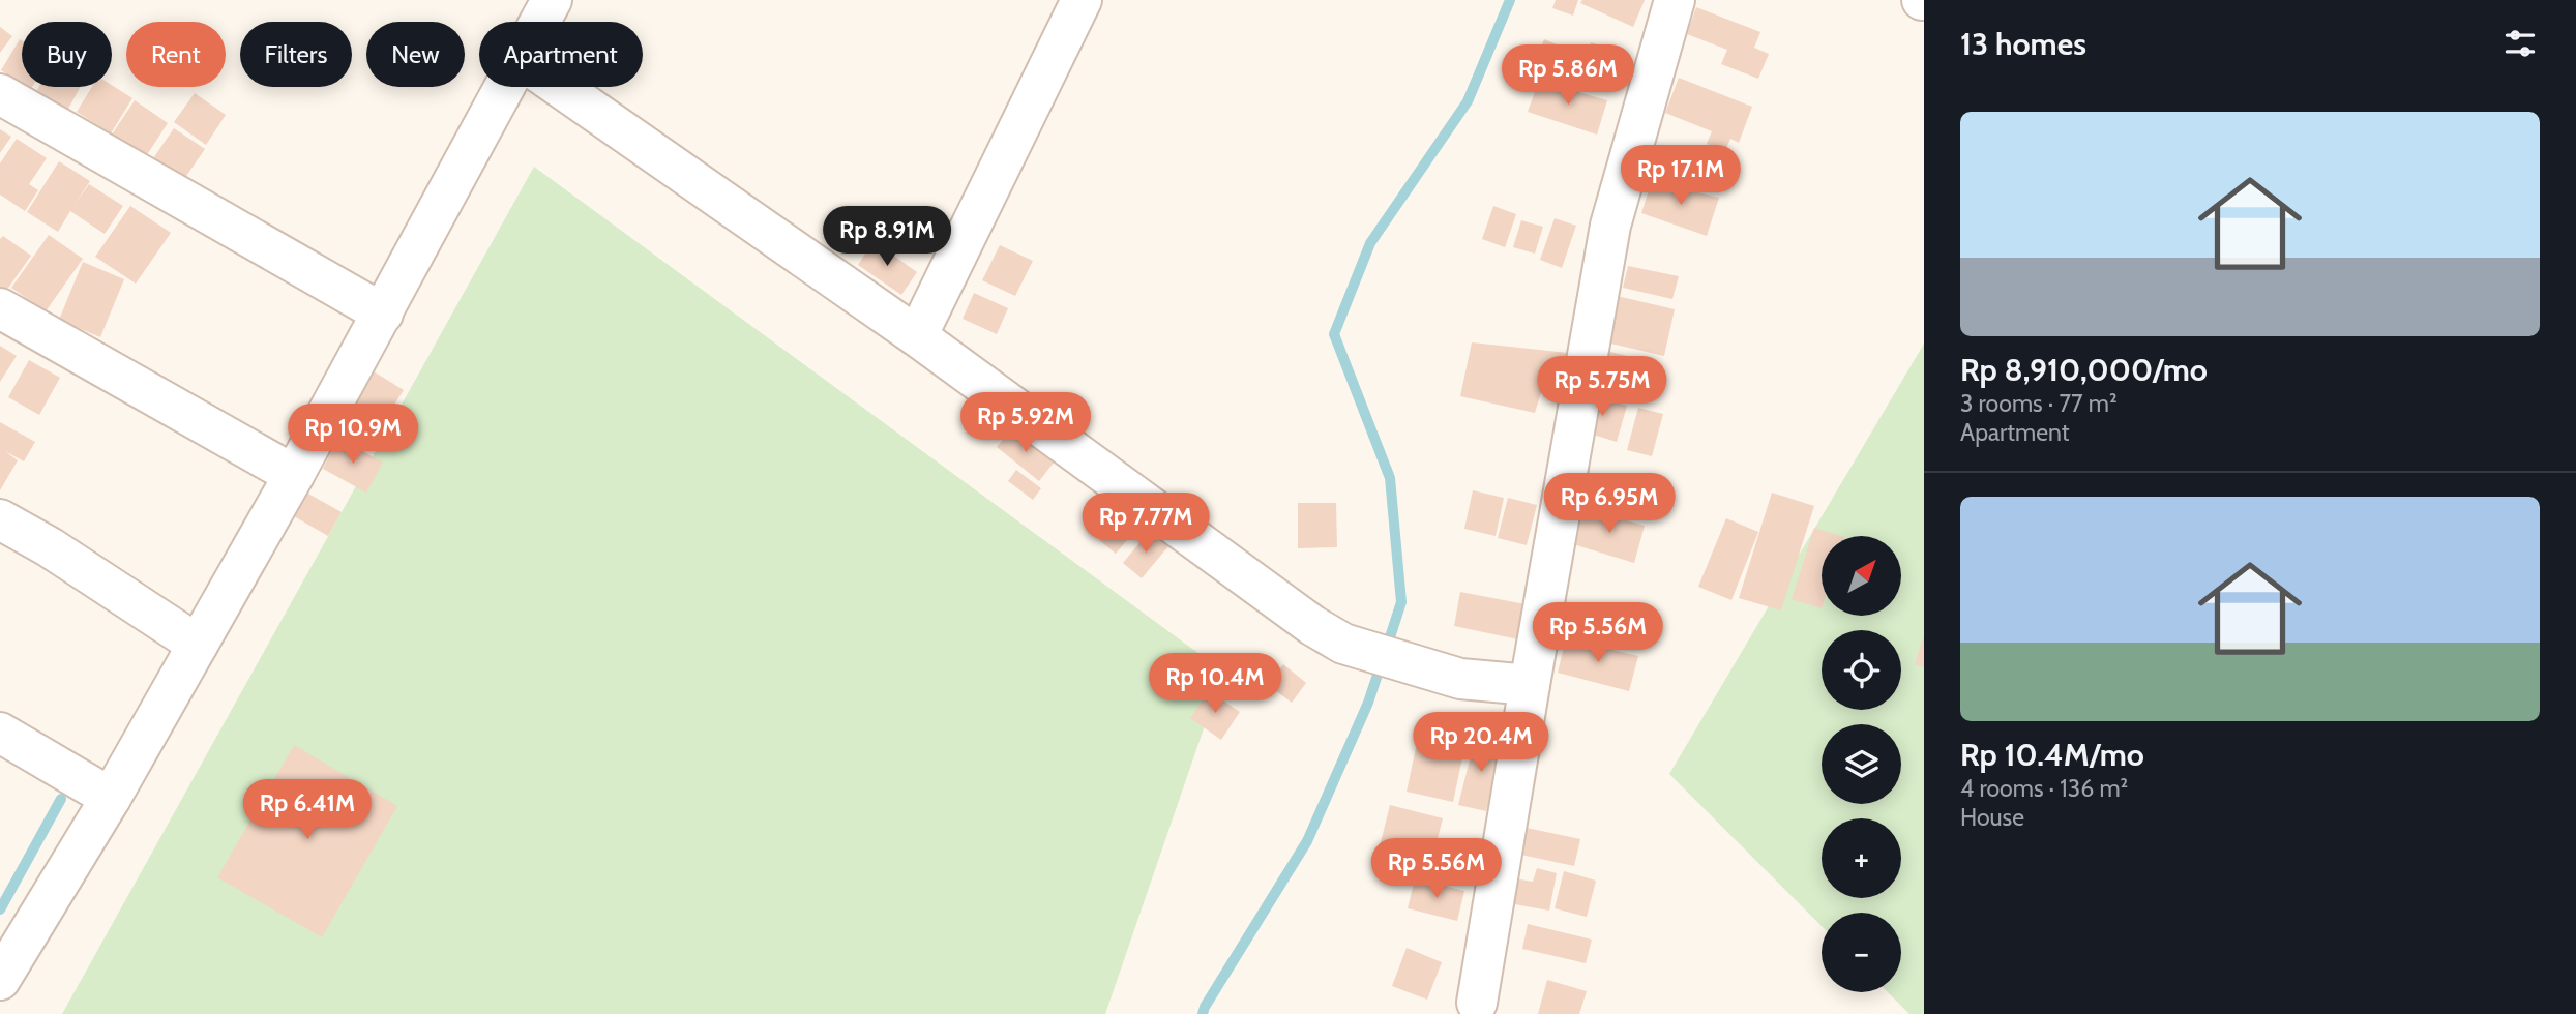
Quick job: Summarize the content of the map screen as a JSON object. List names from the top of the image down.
{
  "north": "top right",
  "page": {
    "heading": "13 homes",
    "chip": [
      "Buy",
      "Rent",
      "Filters",
      "New",
      "Apartment"
    ],
    "price": [
      "Rp 5.86M",
      "Rp 17.1M",
      "Rp 8.91M",
      "Rp 5.75M",
      "Rp 5.92M",
      "Rp 10.9M",
      "Rp 6.95M",
      "Rp 7.77M",
      "Rp 5.56M",
      "Rp 10.4M",
      "Rp 20.4M",
      "Rp 6.41M",
      "Rp 5.56M"
    ],
    "list": [
      {
        "name": "Rp 8,910,000/mo",
        "note": "3 rooms · 77 m² · Apartment"
      },
      {
        "name": "Rp 10.4M/mo",
        "note": "4 rooms · 136 m² · House"
      }
    ],
    "map_buttons": ["+", "−"]
  }
}
